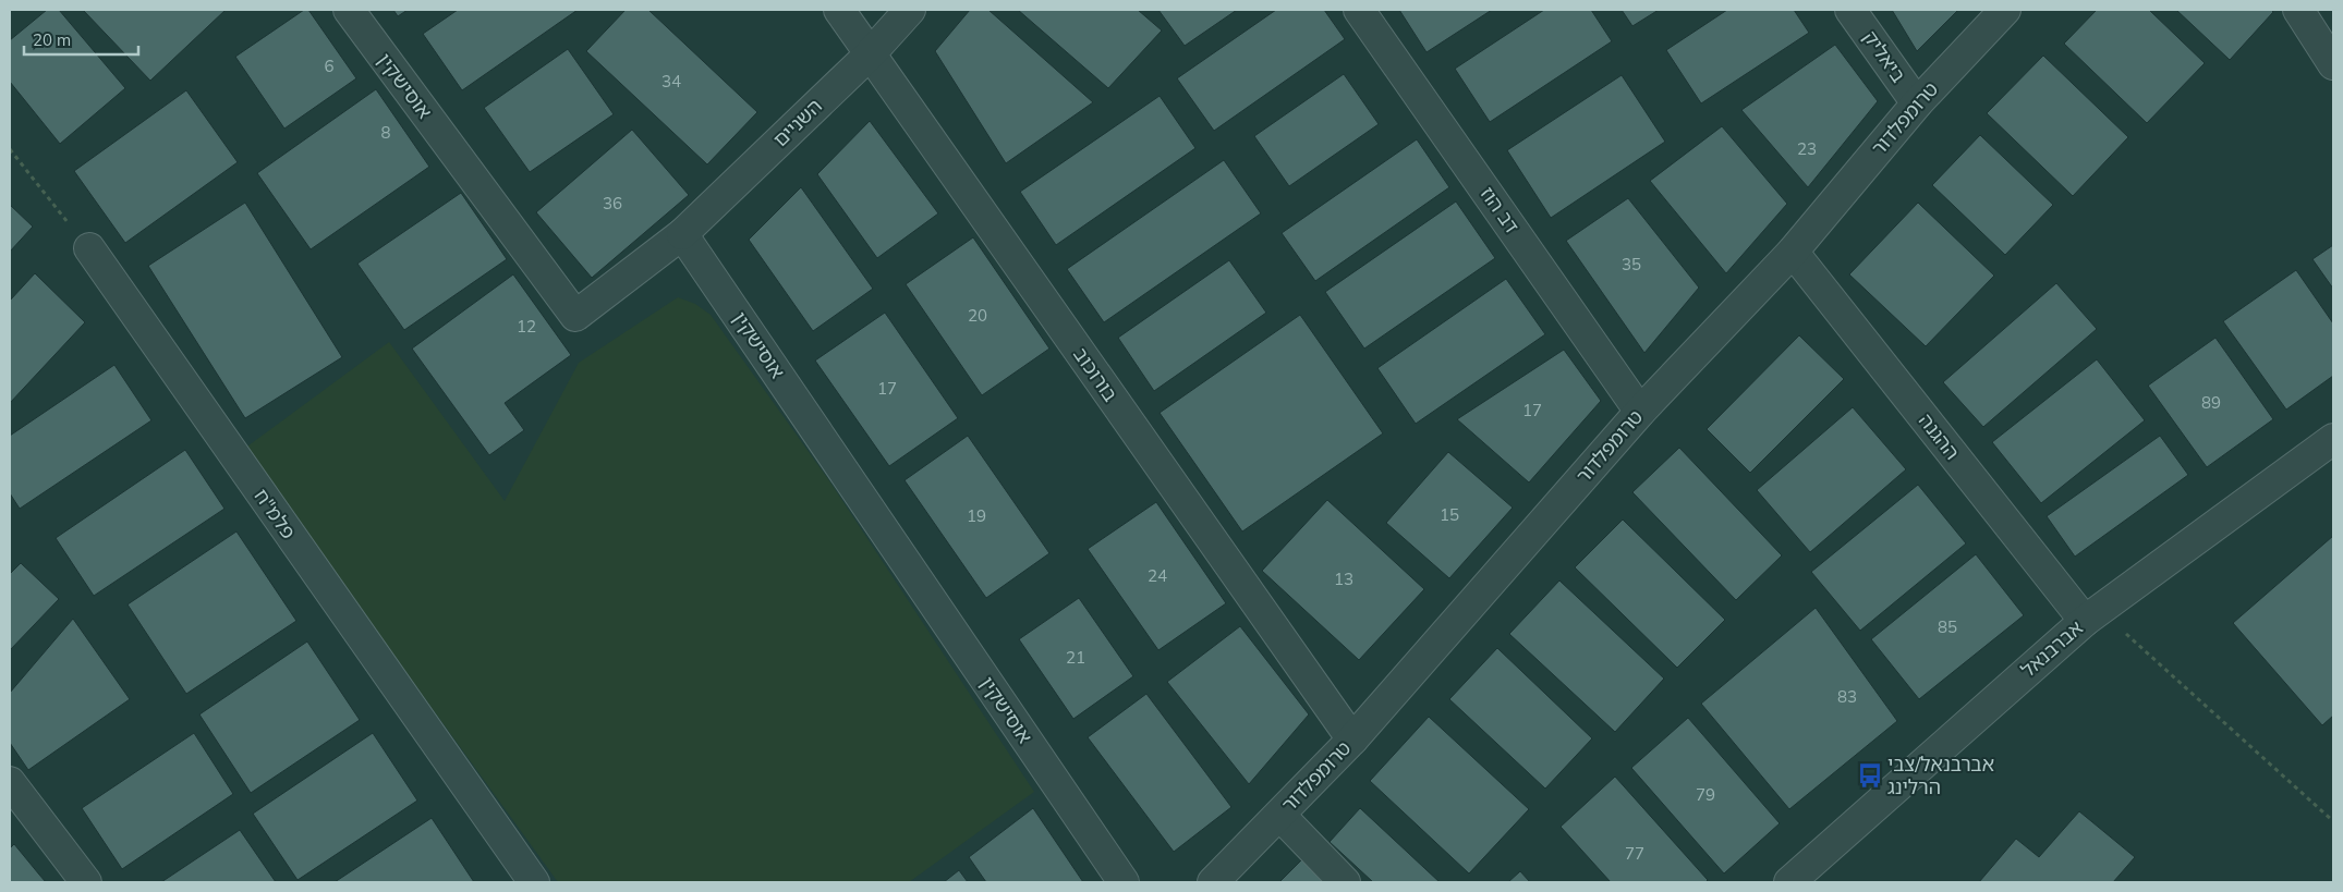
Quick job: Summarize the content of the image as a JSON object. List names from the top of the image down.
{
  "streets": {
    "street": [
      "ביאליק",
      "אוסישקין",
      "טרומפלדור",
      "השניים",
      "דב הוז",
      "בורוכוב",
      "ההגנה",
      "פלמ\"ח",
      "אברבנאל"
    ]
  },
  "crossings": [
    ["ביאליק", "טרומפלדור"],
    ["אוסישקין", "השניים"],
    ["טרומפלדור", "דב הוז"],
    ["טרומפלדור", "בורוכוב"],
    ["טרומפלדור", "ההגנה"],
    ["השניים", "בורוכוב"],
    ["ההגנה", "אברבנאל"]
  ],
  "places": {
    "bus stop": ["אברבנאל/צבי הרלינג"]
  },
  "house_numbers": [
    "6",
    "34",
    "8",
    "23",
    "36",
    "35",
    "20",
    "12",
    "17",
    "89",
    "17",
    "15",
    "19",
    "24",
    "13",
    "85",
    "21",
    "83",
    "79",
    "77"
  ],
  "scale_bar": "20 m"
}
